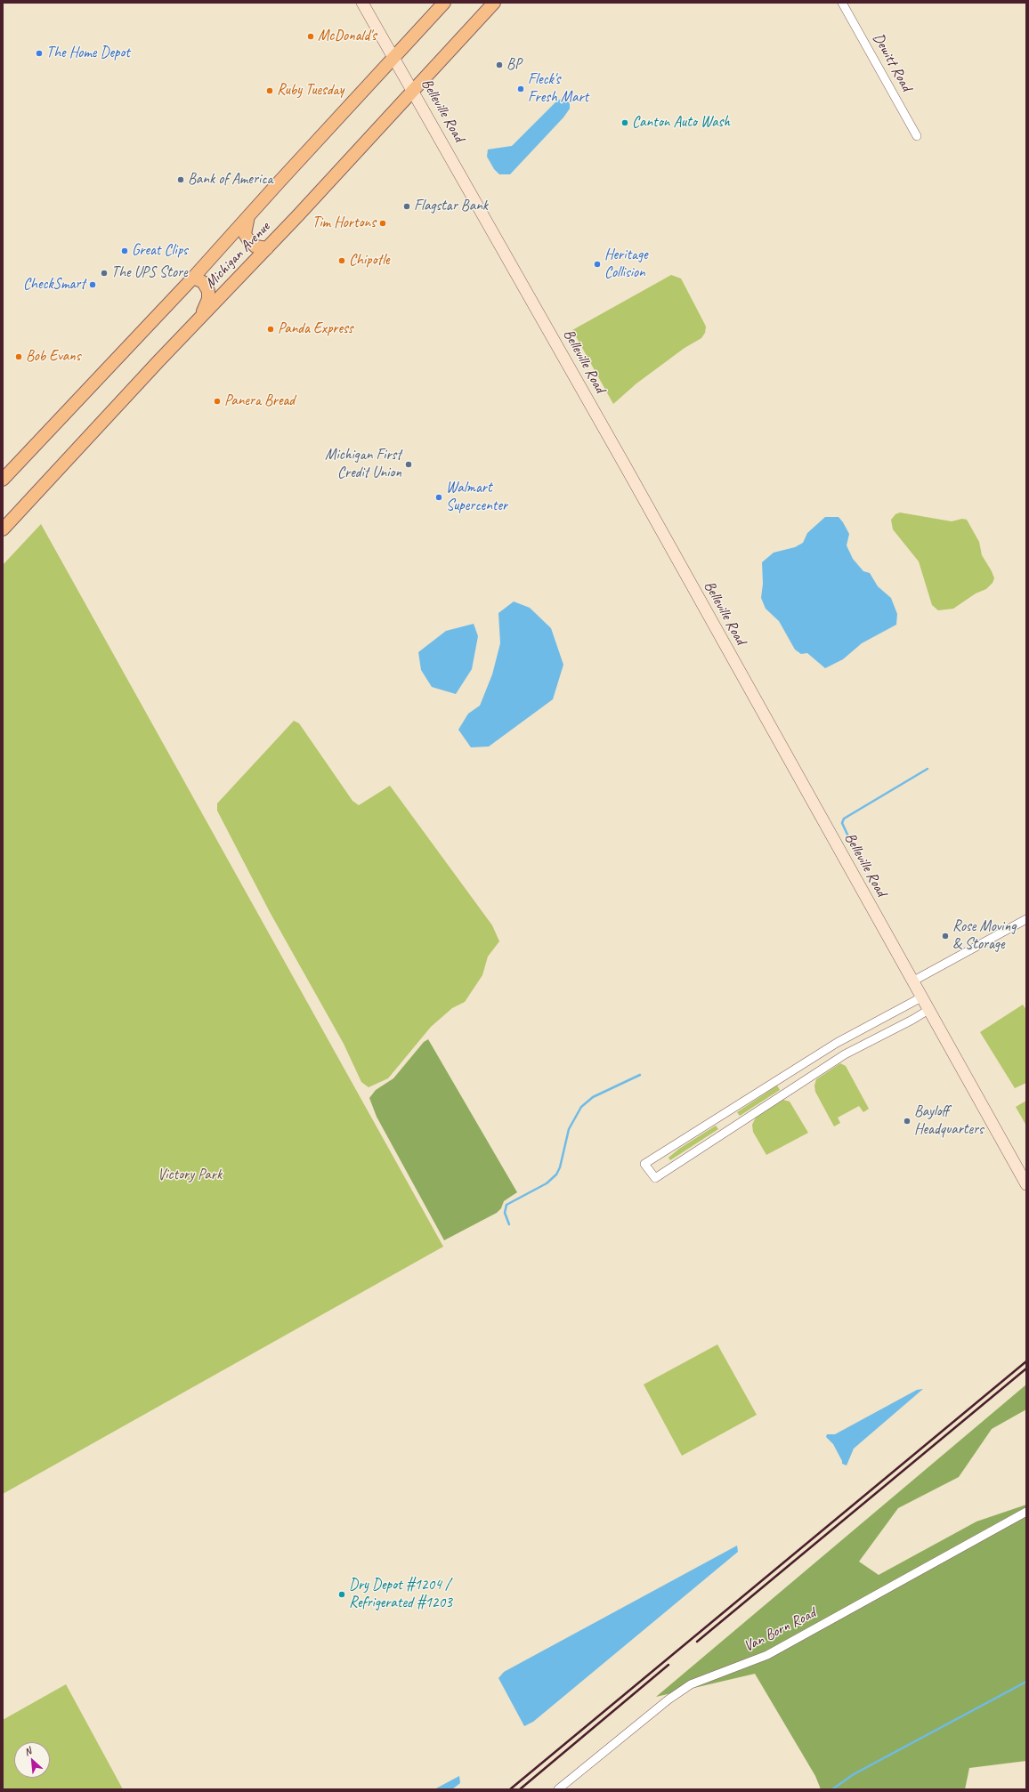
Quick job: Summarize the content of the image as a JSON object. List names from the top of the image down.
{
  "streets": {
    "main road": ["Belleville Road", "Michigan Avenue"],
    "street": ["Dewitt Road", "Van Born Road"]
  },
  "crossings": [
    ["Belleville Road", "Michigan Avenue"]
  ],
  "parks": ["Victory Park"],
  "places": [
    "McDonald's",
    "The Home Depot",
    "BP",
    "Fleck's Fresh Mart",
    "Ruby Tuesday",
    "Canton Auto Wash",
    "Bank of America",
    "Flagstar Bank",
    "Tim Hortons",
    "Great Clips",
    "Chipotle",
    "Heritage Collision",
    "The UPS Store",
    "CheckSmart",
    "Panda Express",
    "Bob Evans",
    "Panera Bread",
    "Michigan First Credit Union",
    "Walmart Supercenter",
    "Rose Moving & Storage",
    "Bayloff Headquarters",
    "Dry Depot #1204 / Refrigerated #1203"
  ],
  "north": "top left"
}
